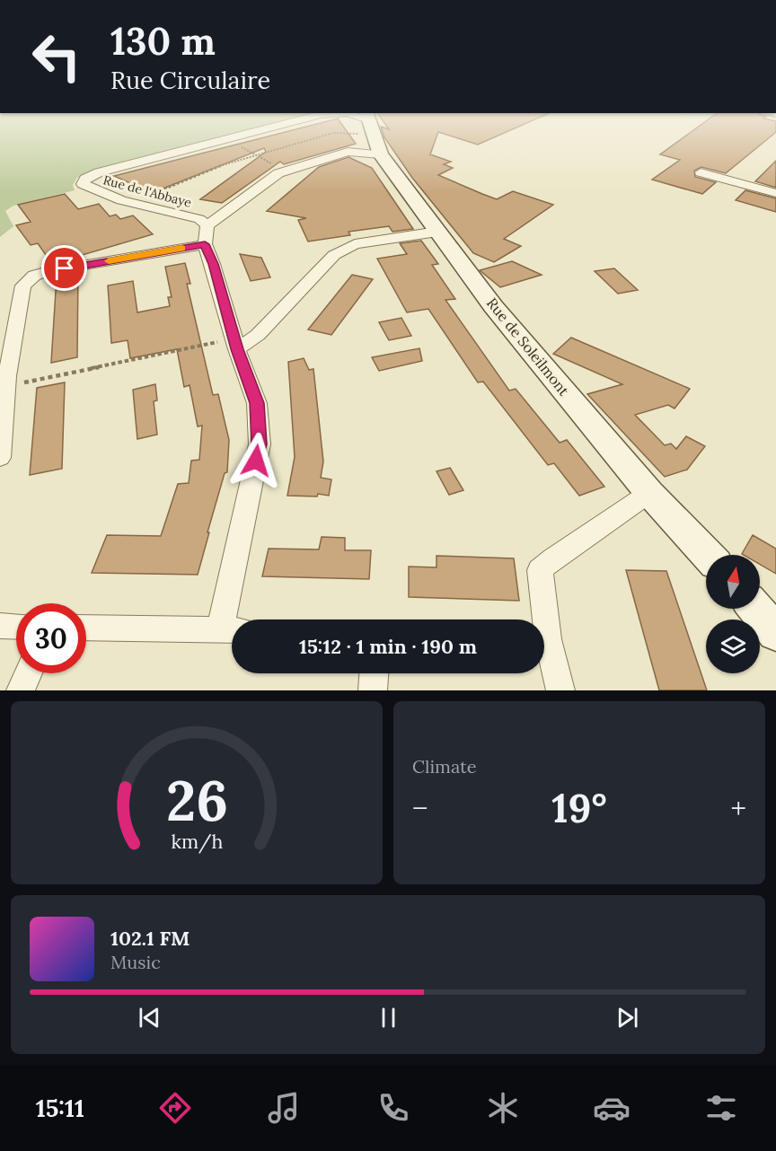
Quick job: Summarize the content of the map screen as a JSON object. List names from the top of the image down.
{
  "streets": {
    "street": ["Rue de l'Abbaye", "Rue de Soleilmont"]
  },
  "north": "top",
  "page": {
    "turn": ["130 m", "Rue Circulaire"],
    "limit": "30",
    "trip": "15:12 · 1 min · 190 m",
    "tile": "Climate",
    "heat": ["−", "19°", "+"],
    "song": ["102.1 FM", "Music"],
    "tabs": "15:11",
    "gauge": ["26", "km/h"]
  }
}
